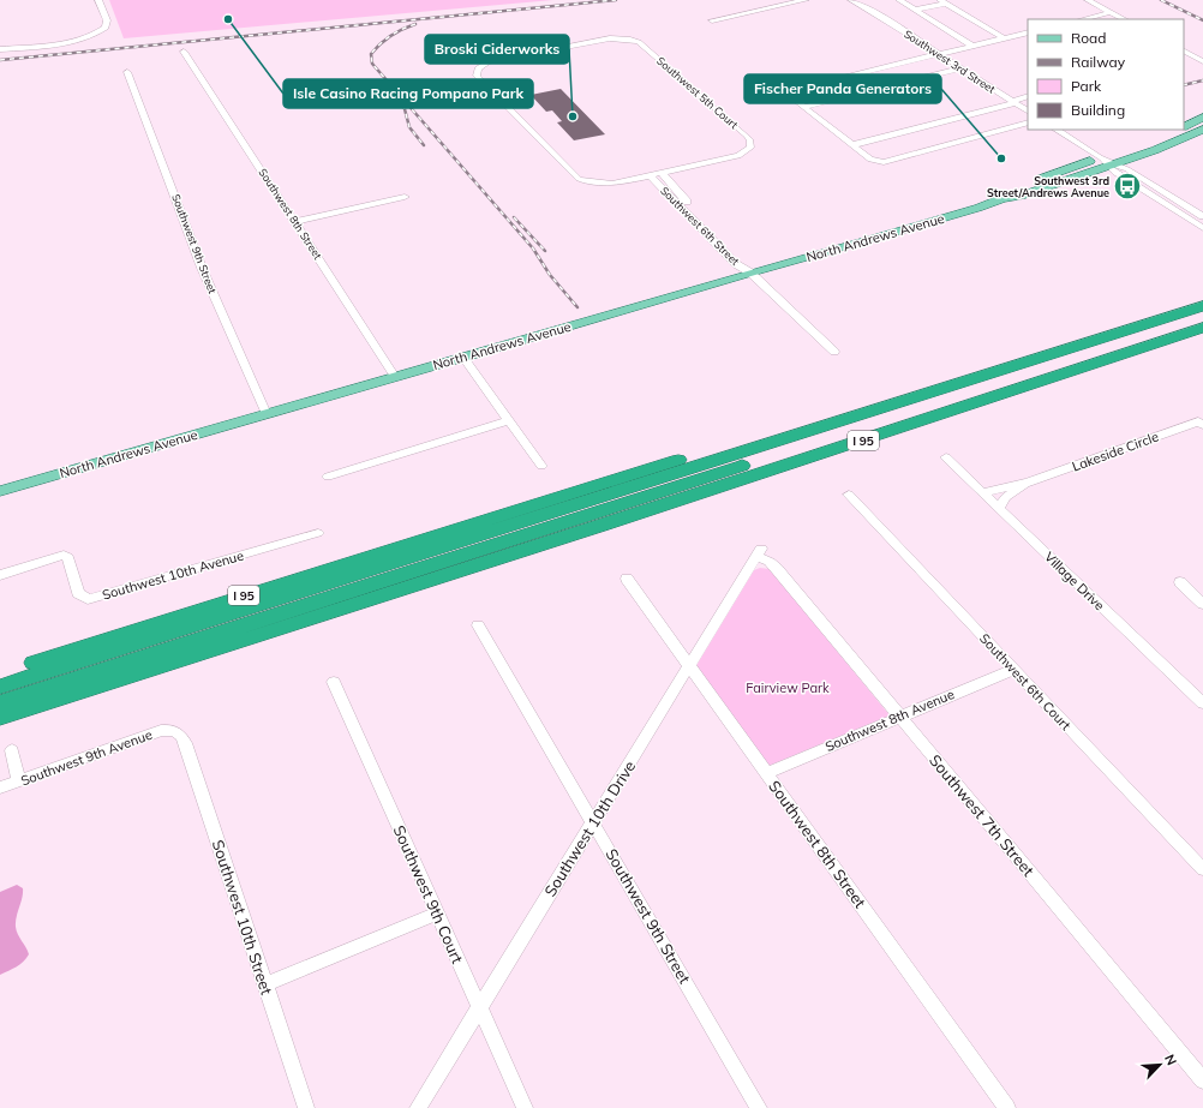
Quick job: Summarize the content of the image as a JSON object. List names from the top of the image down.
{
  "streets": {
    "highway": ["I 95"],
    "main road": ["North Andrews Avenue"],
    "street": [
      "Southwest 3rd Street",
      "Southwest 5th Court",
      "Southwest 8th Street",
      "Southwest 6th Street",
      "Southwest 9th Street",
      "Lakeside Circle",
      "Southwest 10th Avenue",
      "Village Drive",
      "Southwest 6th Court",
      "Southwest 8th Avenue",
      "Southwest 9th Avenue",
      "Southwest 7th Street",
      "Southwest 10th Drive",
      "Southwest 9th Court",
      "Southwest 10th Street"
    ]
  },
  "crossings": [
    ["Southwest 5th Court", "Southwest 6th Street"],
    ["Southwest 8th Street", "North Andrews Avenue"],
    ["Southwest 8th Street", "Southwest 8th Avenue"],
    ["Southwest 8th Street", "Southwest 10th Drive"],
    ["Southwest 6th Street", "North Andrews Avenue"],
    ["North Andrews Avenue", "Southwest 9th Street"],
    ["Southwest 9th Street", "Southwest 10th Drive"],
    ["Lakeside Circle", "Village Drive"],
    ["Southwest 6th Court", "Southwest 8th Avenue"],
    ["Southwest 8th Avenue", "Southwest 7th Street"],
    ["Southwest 9th Avenue", "Southwest 10th Street"],
    ["Southwest 7th Street", "Southwest 10th Drive"],
    ["Southwest 10th Drive", "Southwest 9th Court"]
  ],
  "parks": ["Fairview Park"],
  "places": {
    "other": ["Isle Casino Racing Pompano Park", "Broski Ciderworks", "Fischer Panda Generators"],
    "bus stop": ["Southwest 3rd Street/Andrews Avenue"]
  },
  "legend": [
    "Road",
    "Railway",
    "Park",
    "Building"
  ],
  "north": "top right"
}
